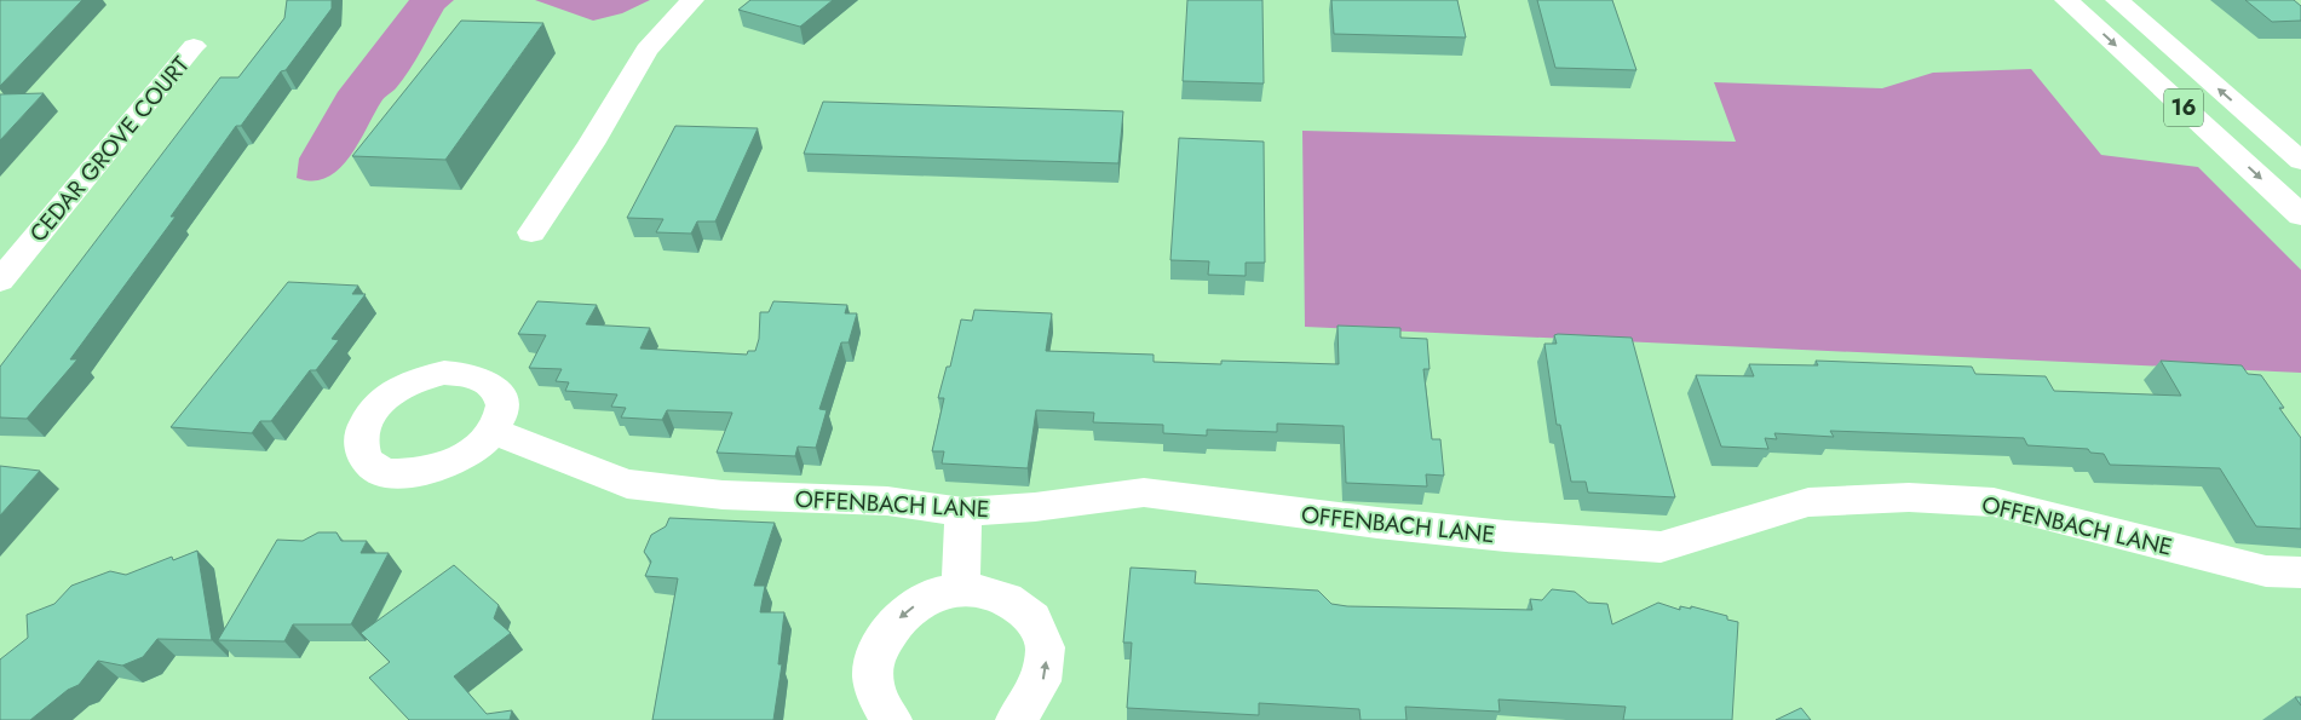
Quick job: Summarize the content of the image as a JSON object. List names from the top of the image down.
{
  "streets": {
    "street": ["16", "CEDAR GROVE COURT", "OFFENBACH LANE"]
  }
}
